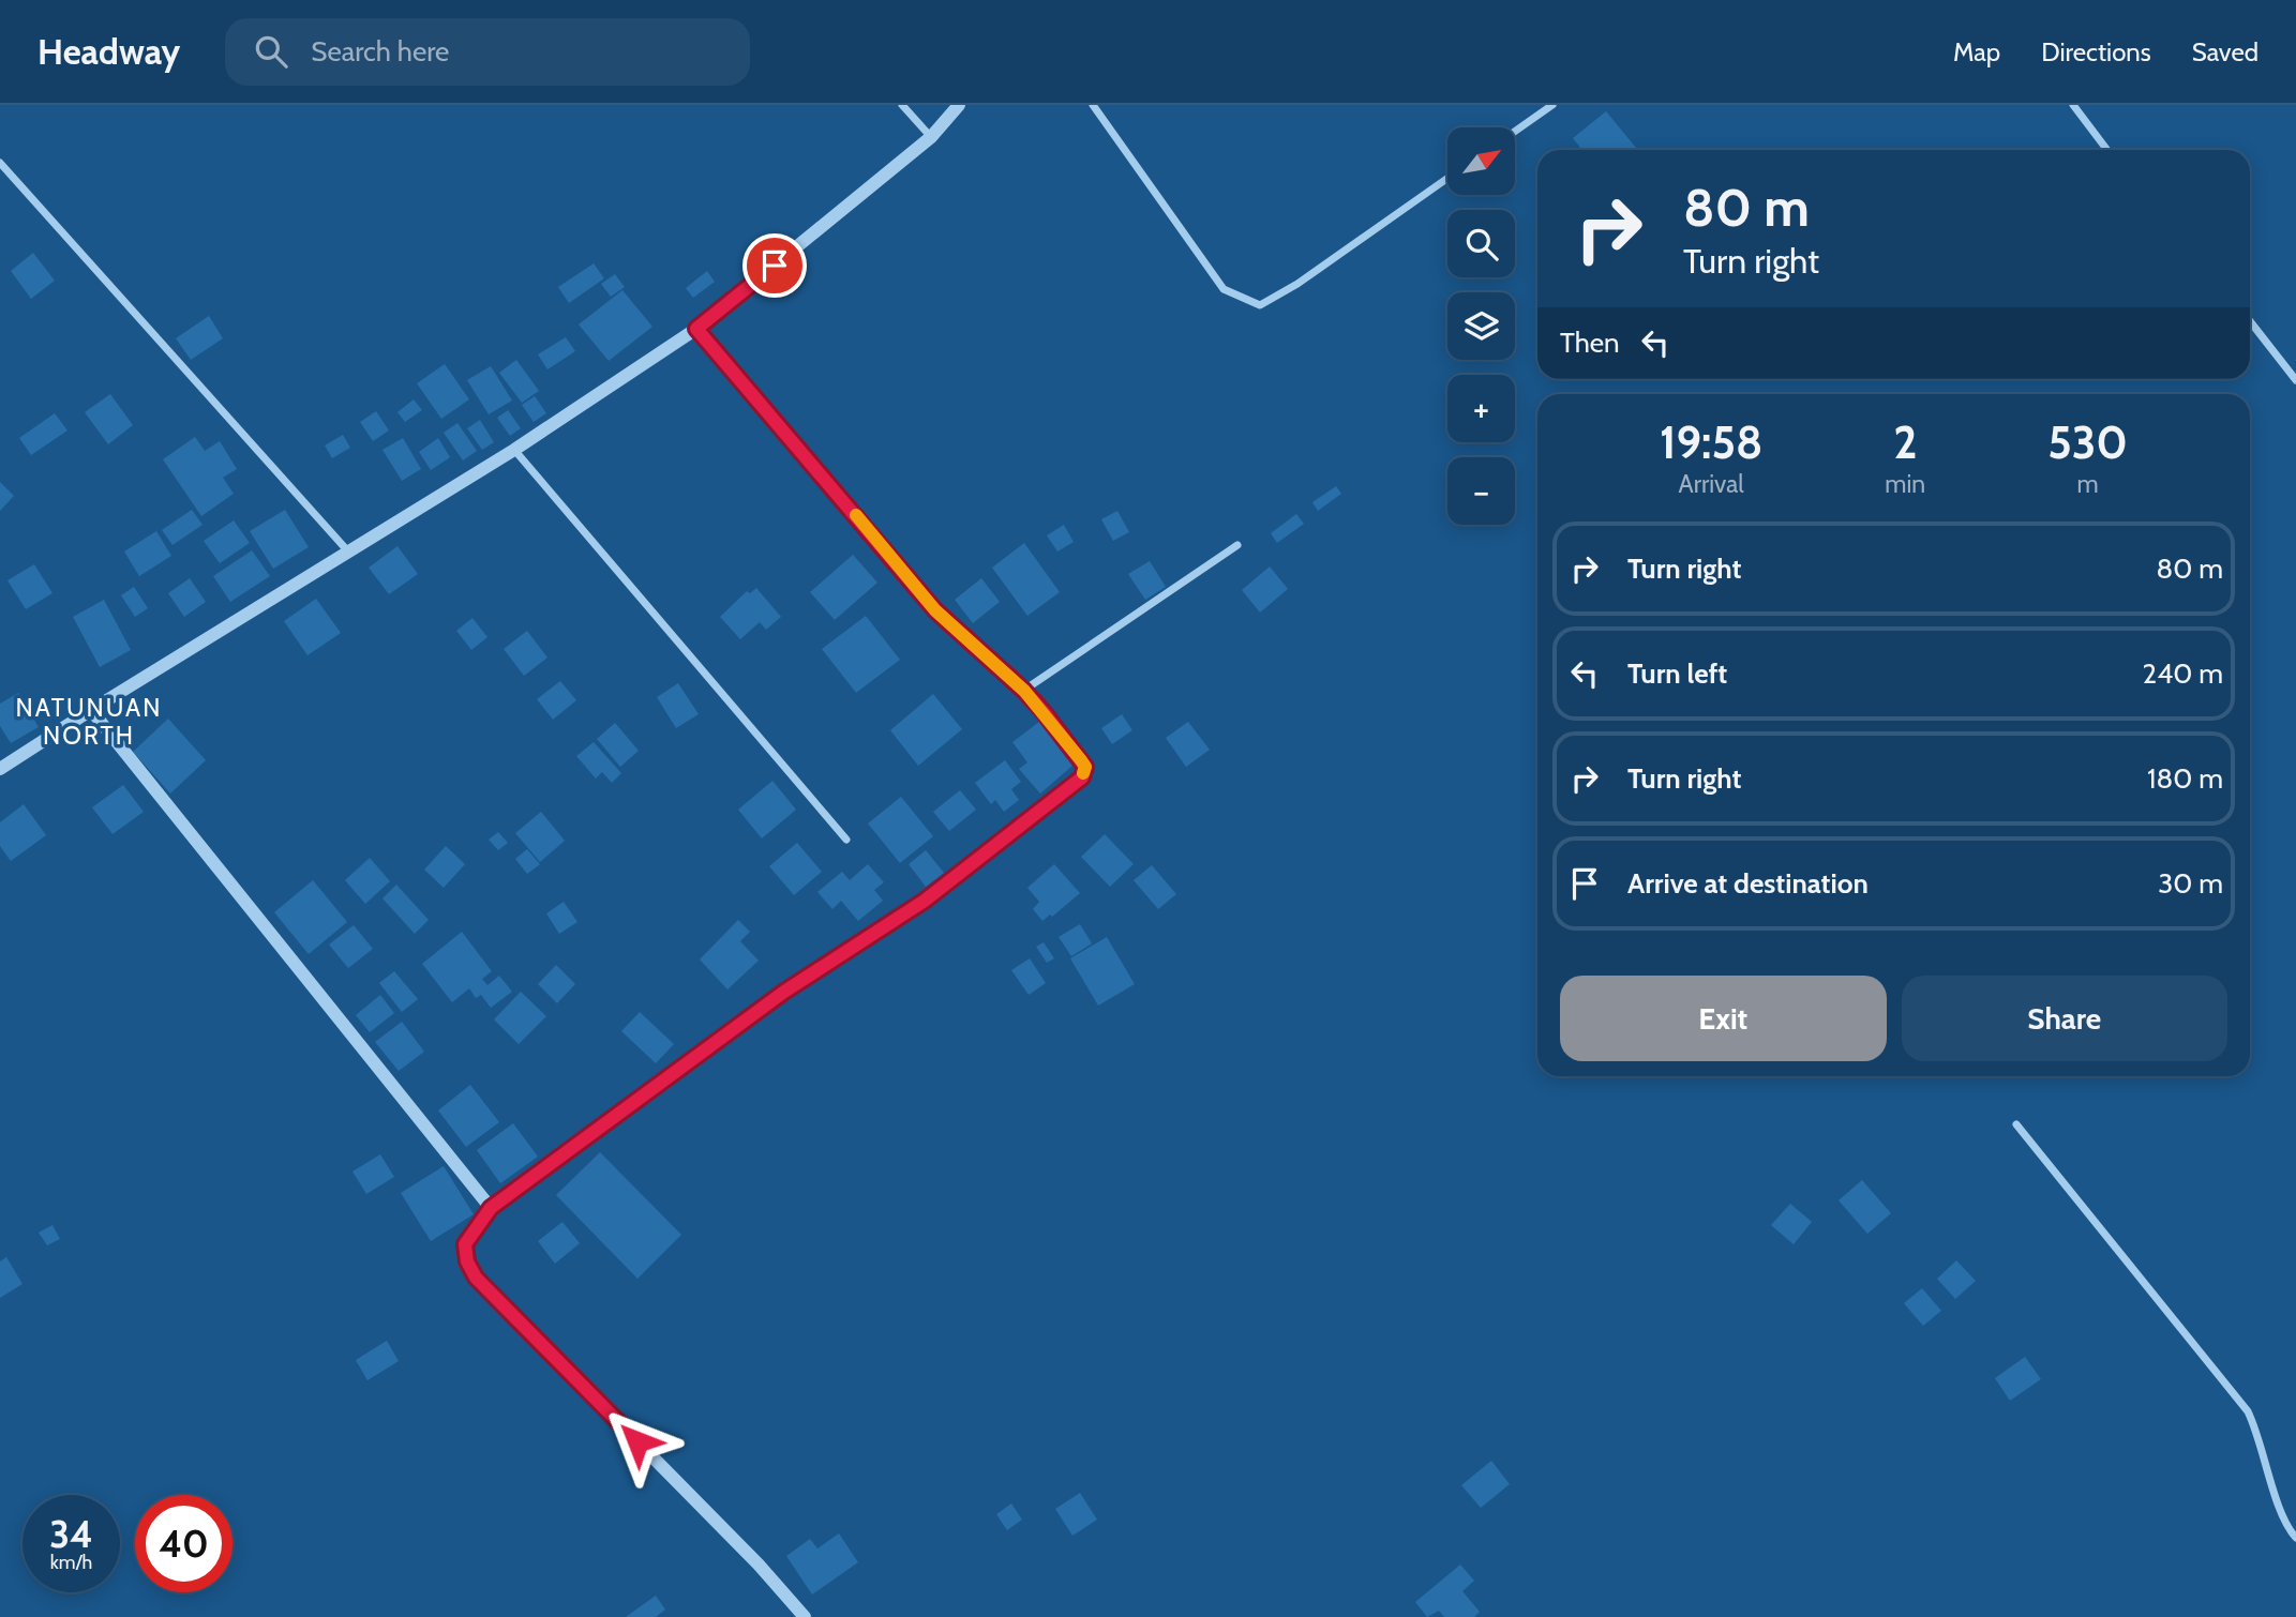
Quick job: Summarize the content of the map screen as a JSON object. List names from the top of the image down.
{
  "districts": ["NATUNUAN NORTH"],
  "north": "top right",
  "page": {
    "header": "Headway",
    "search": "Search here",
    "nav": ["Map", "Directions", "Saved"],
    "map_buttons": ["+", "−"],
    "turn": ["80 m", "Turn right"],
    "then": "Then",
    "eta": [
      "19:58",
      "Arrival",
      "2",
      "min",
      "530",
      "m"
    ],
    "list": [
      {
        "name": "Turn right",
        "value": "80 m"
      },
      {
        "name": "Turn left",
        "value": "240 m"
      },
      {
        "name": "Turn right",
        "value": "180 m"
      },
      {
        "name": "Arrive at destination",
        "value": "30 m"
      }
    ],
    "buttons": ["Exit", "Share"],
    "speed": "34 km/h",
    "limit": "40"
  }
}
